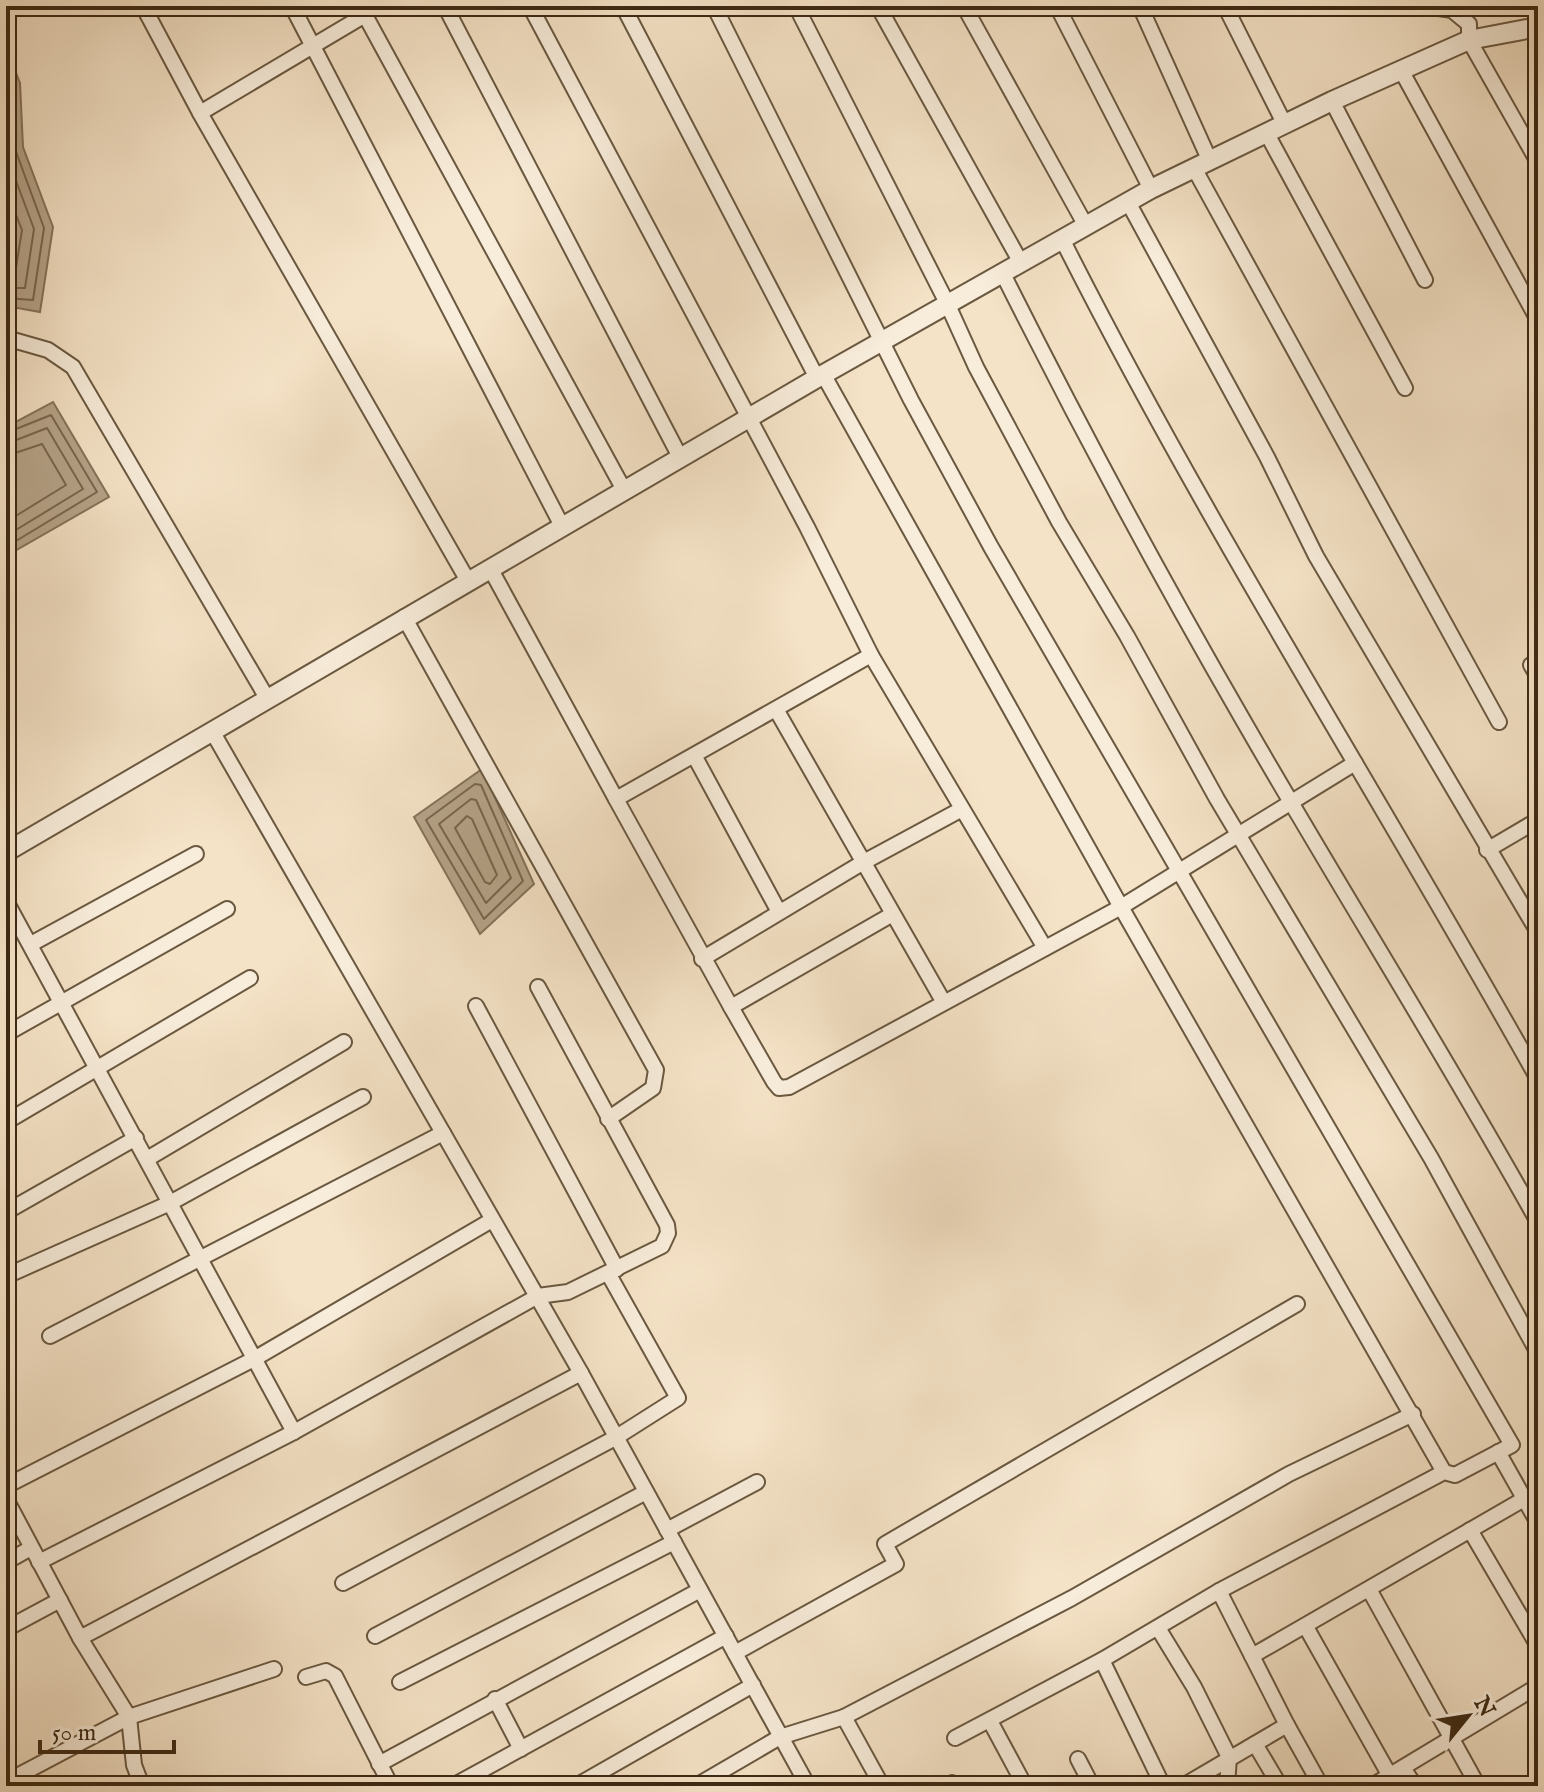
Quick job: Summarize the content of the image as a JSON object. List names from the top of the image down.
{
  "scale_bar": "50 m",
  "north": "top right"
}
